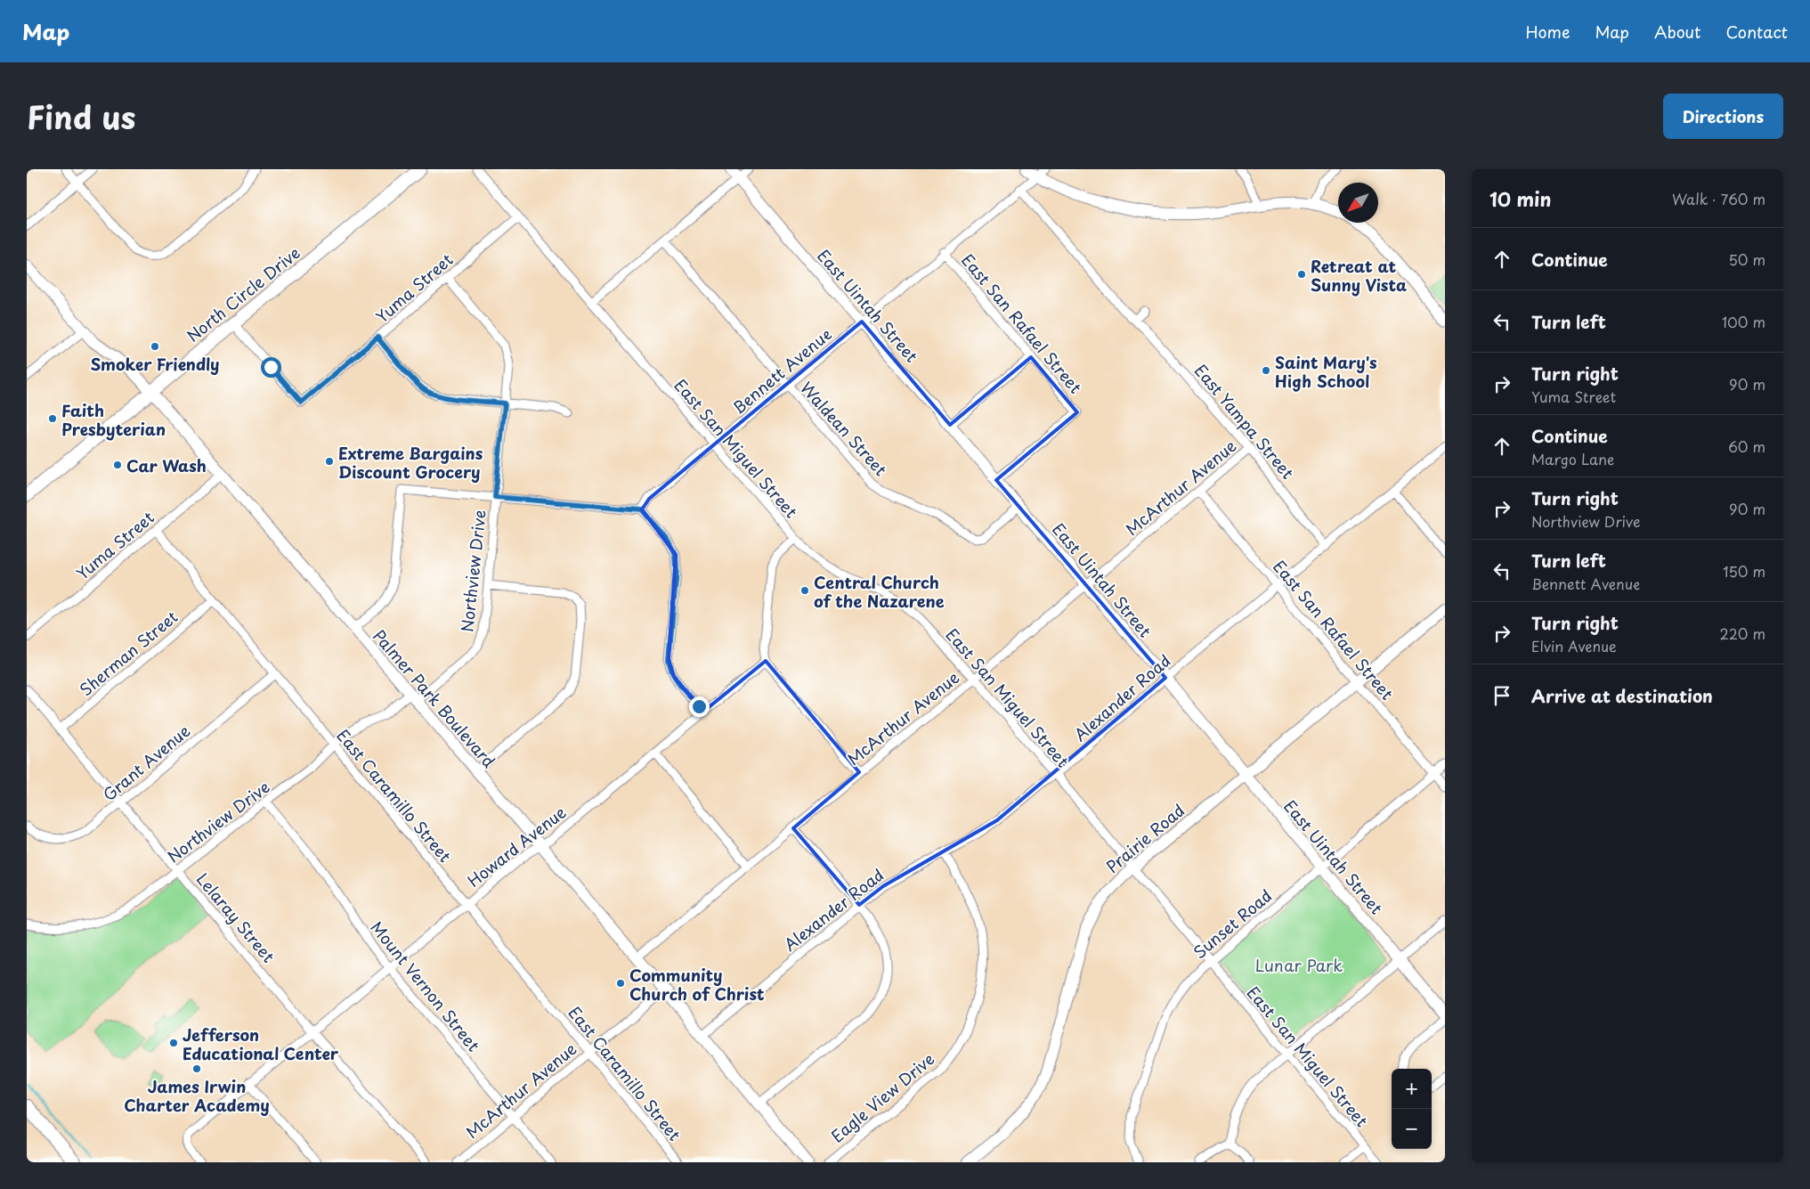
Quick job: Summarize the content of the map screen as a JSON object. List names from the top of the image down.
{
  "streets": {
    "main road": [
      "North Circle Drive",
      "East Uintah Street",
      "Palmer Park Boulevard",
      "Prairie Road"
    ],
    "street": [
      "Yuma Street",
      "East San Rafael Street",
      "Bennett Avenue",
      "East Yampa Street",
      "Waldean Street",
      "East San Miguel Street",
      "McArthur Avenue",
      "Northview Drive",
      "Sherman Street",
      "Alexander Road",
      "Grant Avenue",
      "East Caramillo Street",
      "Howard Avenue",
      "Lelaray Street",
      "Sunset Road",
      "Mount Vernon Street",
      "Eagle View Drive"
    ]
  },
  "crossings": [
    ["Yuma Street", "East San Miguel Street"],
    ["Yuma Street", "Northview Drive"],
    ["Yuma Street", "Palmer Park Boulevard"],
    ["Yuma Street", "East Caramillo Street"],
    ["North Circle Drive", "Palmer Park Boulevard"],
    ["East Uintah Street", "East San Rafael Street"],
    ["East Uintah Street", "Bennett Avenue"],
    ["East Uintah Street", "Waldean Street"],
    ["East Uintah Street", "McArthur Avenue"],
    ["East Uintah Street", "Alexander Road"],
    ["East Uintah Street", "Prairie Road"],
    ["East Uintah Street", "Sunset Road"],
    ["East San Rafael Street", "Bennett Avenue"],
    ["East San Rafael Street", "McArthur Avenue"],
    ["East San Rafael Street", "Alexander Road"],
    ["East San Rafael Street", "Prairie Road"],
    ["East San Rafael Street", "Sunset Road"],
    ["Bennett Avenue", "East Yampa Street"],
    ["Bennett Avenue", "Waldean Street"],
    ["Bennett Avenue", "East San Miguel Street"],
    ["East Yampa Street", "McArthur Avenue"],
    ["East Yampa Street", "Alexander Road"],
    ["East San Miguel Street", "McArthur Avenue"],
    ["East San Miguel Street", "Alexander Road"],
    ["East San Miguel Street", "Prairie Road"],
    ["East San Miguel Street", "Sunset Road"],
    ["McArthur Avenue", "Palmer Park Boulevard"],
    ["McArthur Avenue", "East Caramillo Street"],
    ["McArthur Avenue", "Mount Vernon Street"],
    ["Northview Drive", "Palmer Park Boulevard"],
    ["Northview Drive", "East Caramillo Street"],
    ["Northview Drive", "Lelaray Street"],
    ["Northview Drive", "Mount Vernon Street"],
    ["Sherman Street", "East Caramillo Street"],
    ["Sherman Street", "Lelaray Street"],
    ["Alexander Road", "Palmer Park Boulevard"],
    ["Alexander Road", "Eagle View Drive"],
    ["Palmer Park Boulevard", "Howard Avenue"],
    ["Grant Avenue", "East Caramillo Street"],
    ["Grant Avenue", "Lelaray Street"],
    ["East Caramillo Street", "Howard Avenue"],
    ["Howard Avenue", "Lelaray Street"],
    ["Howard Avenue", "Mount Vernon Street"]
  ],
  "parks": ["Lunar Park"],
  "places": [
    "Retreat at Sunny Vista",
    "Smoker Friendly",
    "Saint Mary's High School",
    "Faith Presbyterian",
    "Extreme Bargains Discount Grocery",
    "Car Wash",
    "Central Church of the Nazarene",
    "Community Church of Christ",
    "Jefferson Educational Center",
    "James Irwin Charter Academy"
  ],
  "north": "bottom left",
  "page": {
    "header": "Map",
    "nav": [
      "Home",
      "Map",
      "About",
      "Contact"
    ],
    "title": "Find us",
    "buttons": "Directions",
    "heading": ["10 min", "Walk · 760 m"],
    "list": [
      ["Continue", "50 m"],
      ["Turn left", "100 m"],
      ["Turn right", "Yuma Street", "90 m"],
      ["Continue", "Margo Lane", "60 m"],
      ["Turn right", "Northview Drive", "90 m"],
      ["Turn left", "Bennett Avenue", "150 m"],
      ["Turn right", "Elvin Avenue", "220 m"],
      "Arrive at destination"
    ],
    "map_buttons": ["+", "−"]
  }
}
